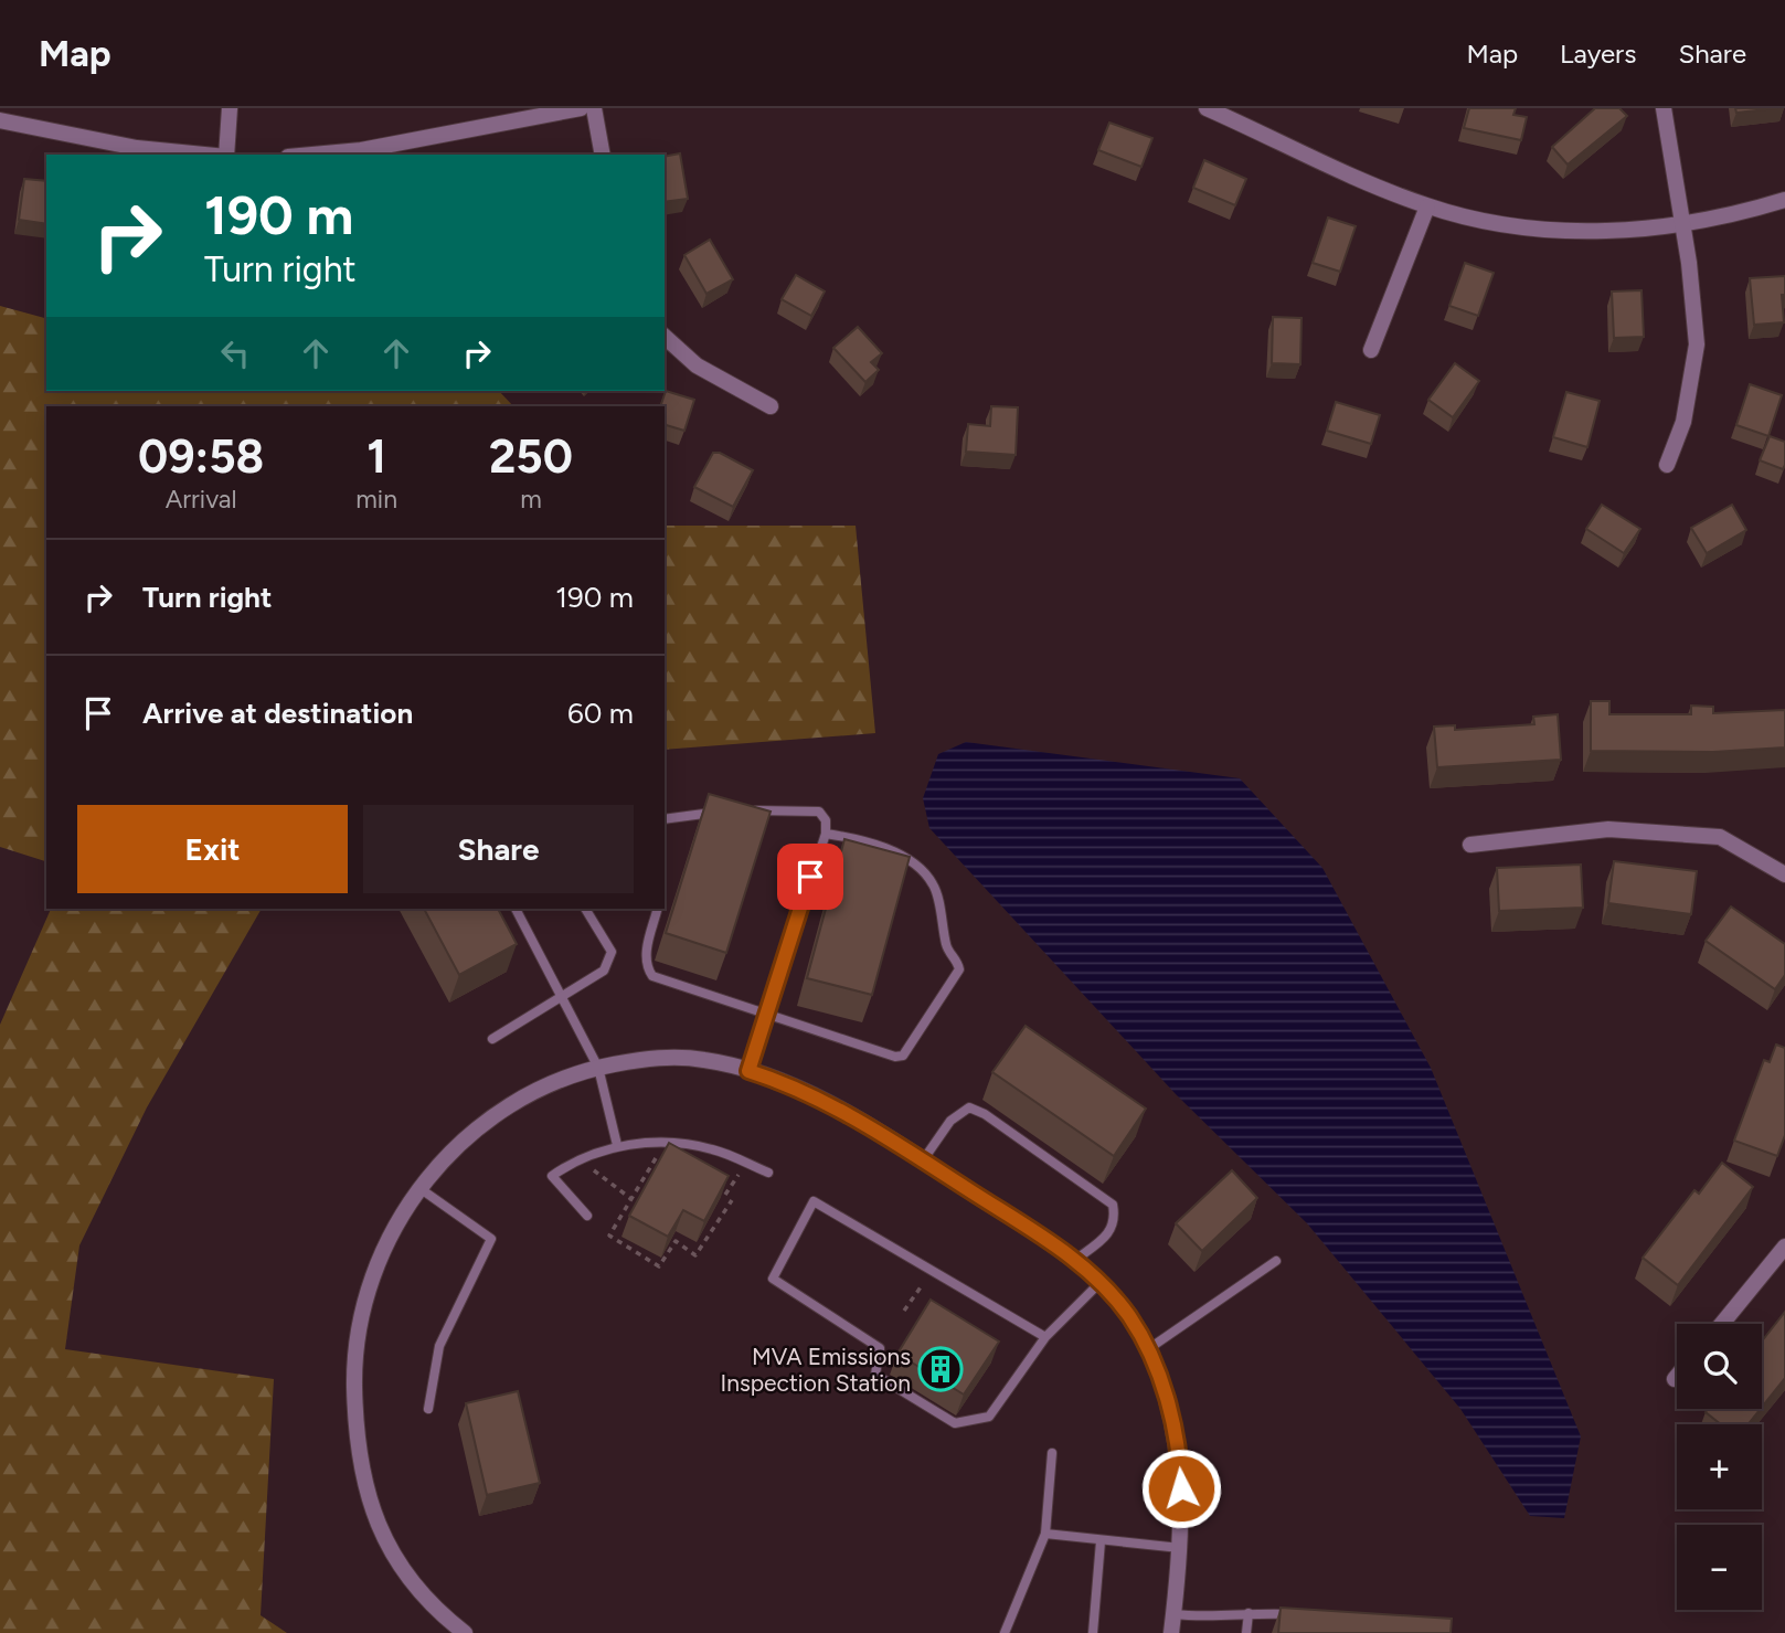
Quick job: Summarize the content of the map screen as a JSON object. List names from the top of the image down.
{
  "places": {
    "building": ["MVA Emissions Inspection Station"]
  },
  "page": {
    "header": "Map",
    "nav": ["Map", "Layers", "Share"],
    "turn": ["190 m", "Turn right"],
    "eta": [
      "09:58",
      "Arrival",
      "1",
      "min",
      "250",
      "m"
    ],
    "list": [
      {
        "name": "Turn right",
        "value": "190 m"
      },
      {
        "name": "Arrive at destination",
        "value": "60 m"
      }
    ],
    "buttons": ["Exit", "Share"],
    "map_buttons": ["+", "−"]
  }
}
